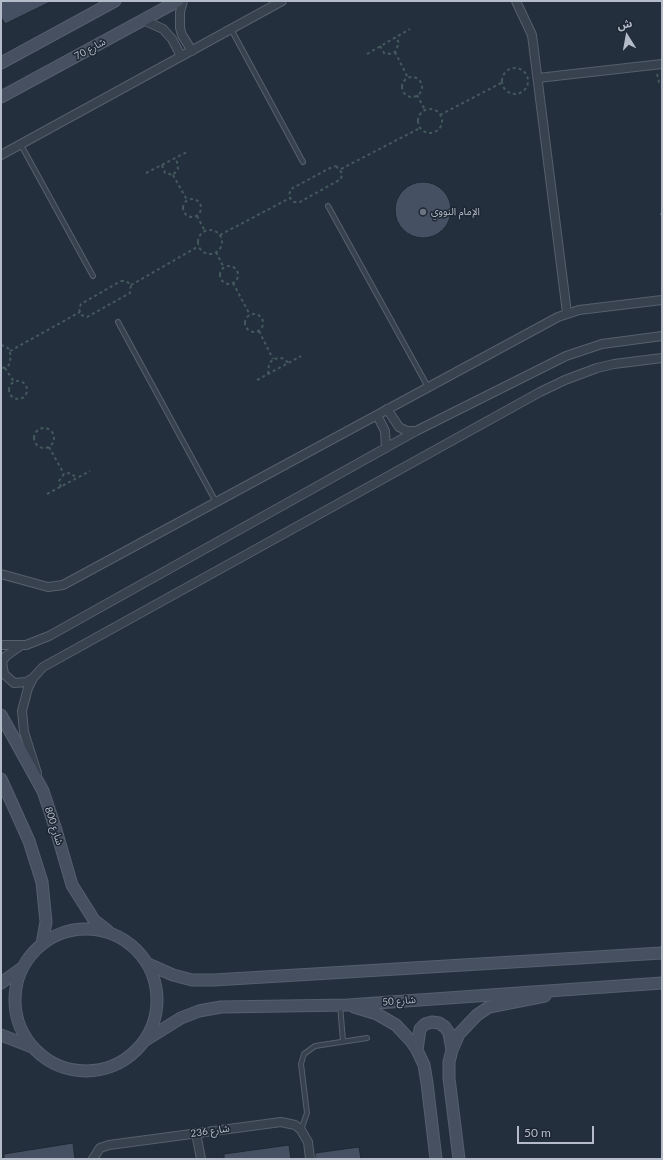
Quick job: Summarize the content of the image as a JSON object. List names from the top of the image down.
{
  "streets": {
    "main road": ["شارع 70", "شارع 800", "شارع 50"],
    "street": ["شارع 236"]
  },
  "crossings": [
    ["شارع 800", "شارع 50"]
  ],
  "places": ["الإمام النووي"],
  "scale_bar": "50 m",
  "north": "top"
}
